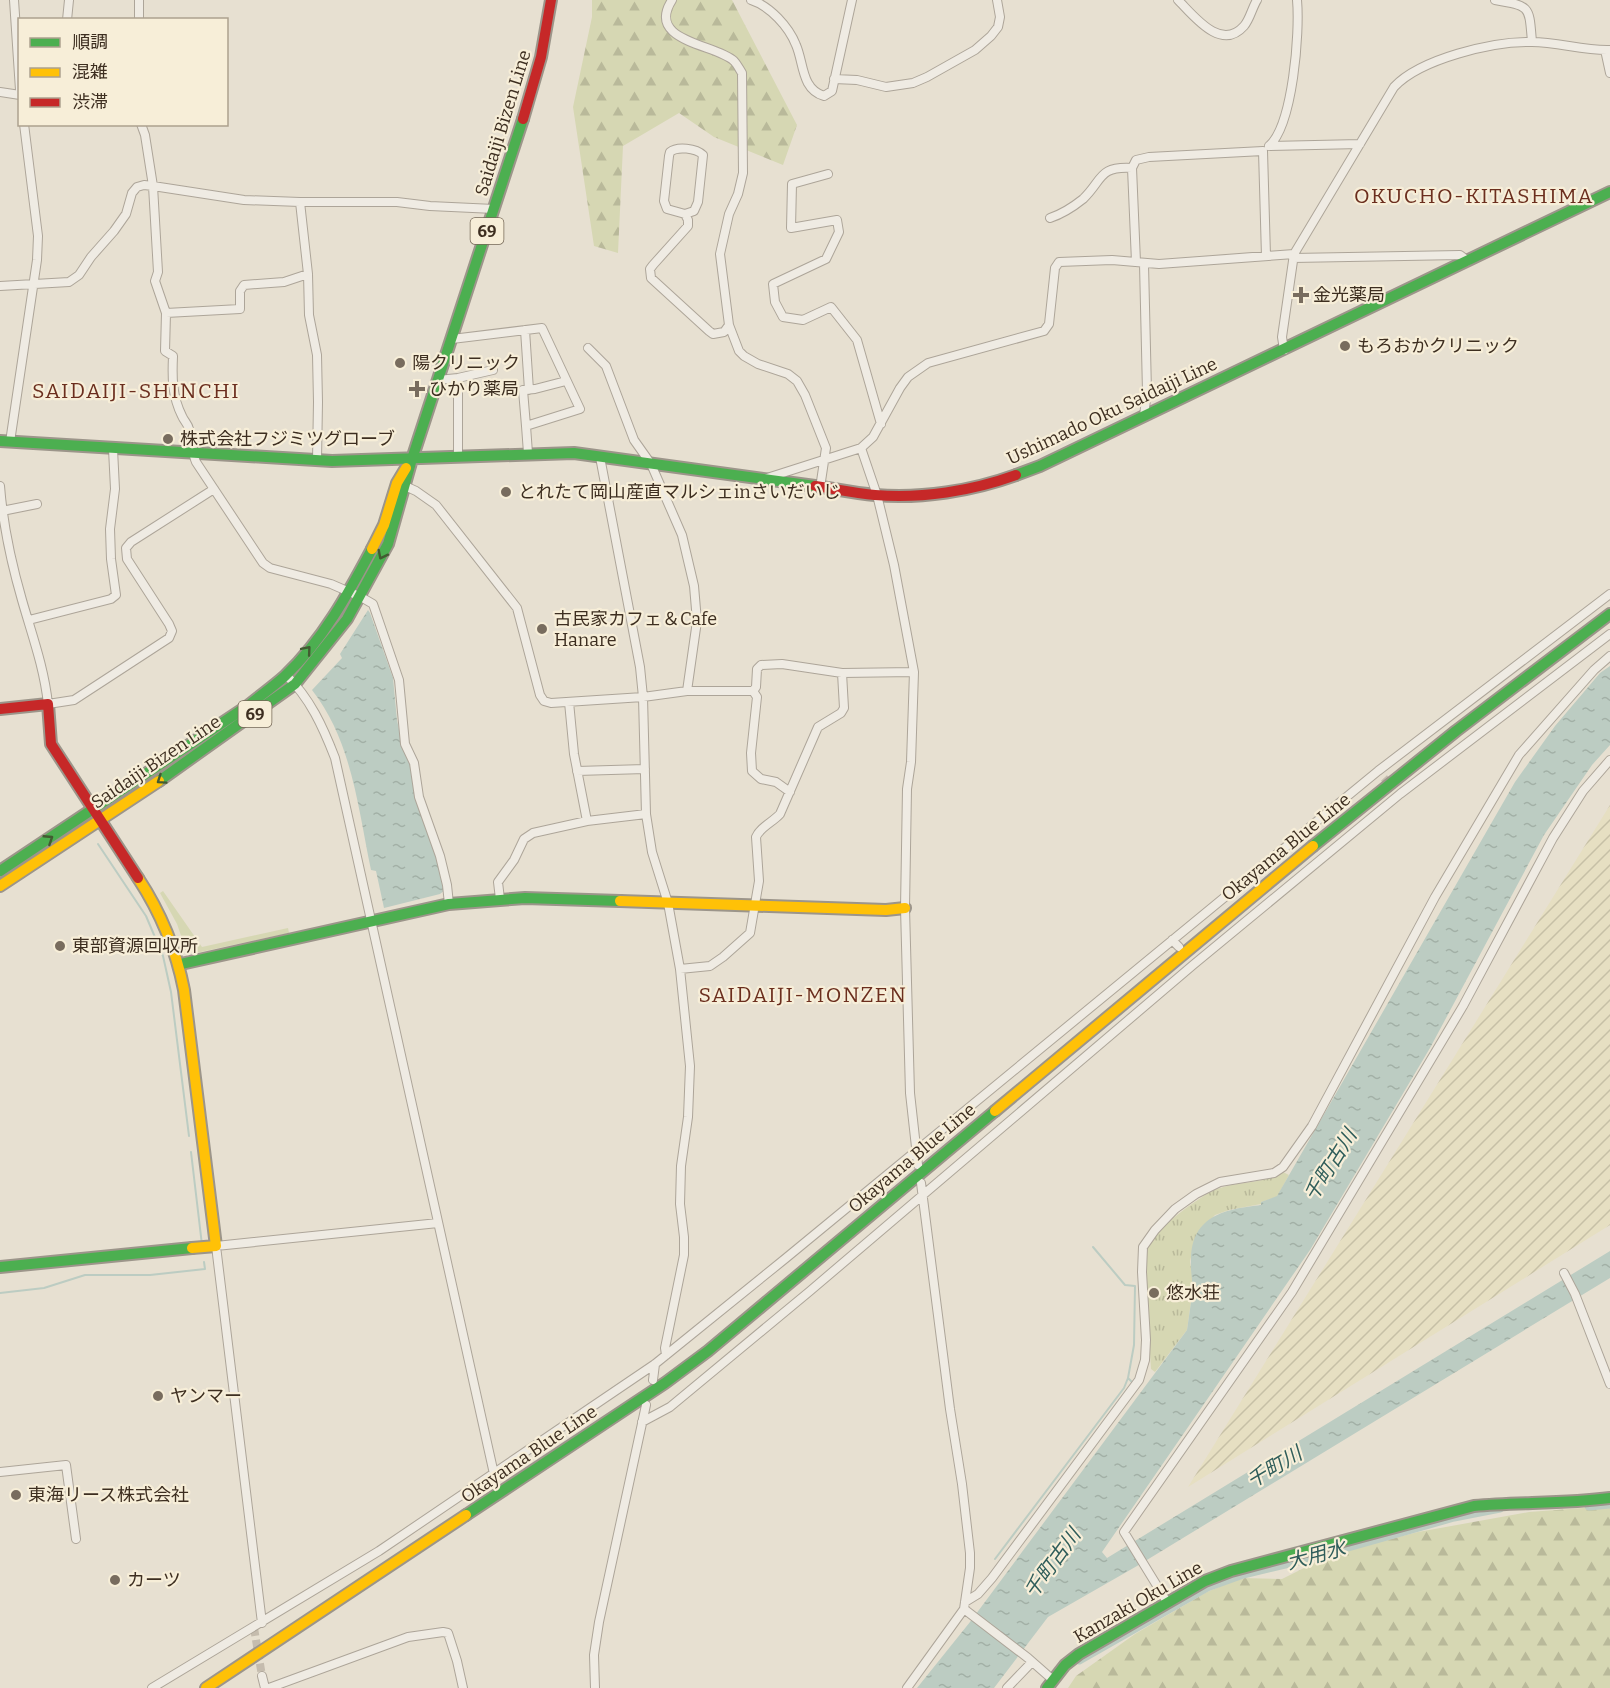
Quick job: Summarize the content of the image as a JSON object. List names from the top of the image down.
{
  "streets": {
    "main road": [
      "Saidaiji Bizen Line",
      "69",
      "Ushimado Oku Saidaiji Line",
      "Okayama Blue Line",
      "Kanzaki Oku Line"
    ]
  },
  "crossings": [
    ["Saidaiji Bizen Line", "Ushimado Oku Saidaiji Line"]
  ],
  "districts": ["OKUCHO-KITASHIMA", "SAIDAIJI-SHINCHI", "SAIDAIJI-MONZEN"],
  "water": ["千町古川", "千町川", "大用水"],
  "places": {
    "health": ["金光薬局", "ひかり薬局"],
    "other": [
      "もろおかクリニック",
      "陽クリニック",
      "株式会社フジミツグローブ",
      "とれたて岡山産直マルシェinさいだいじ",
      "古民家カフェ＆Cafe Hanare",
      "東部資源回収所",
      "悠水荘",
      "ヤンマー",
      "東海リース株式会社",
      "カーツ"
    ]
  },
  "legend": ["順調", "混雑", "渋滞"]
}
